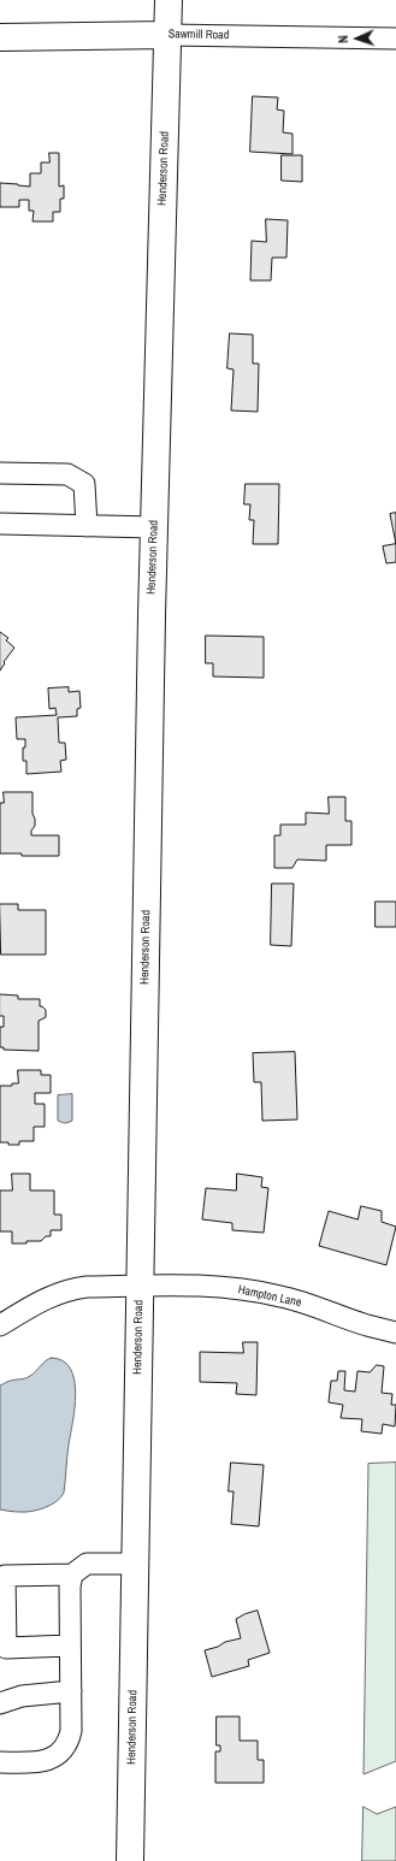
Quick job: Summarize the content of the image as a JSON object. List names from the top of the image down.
{
  "streets": {
    "main road": ["Sawmill Road", "Henderson Road"],
    "street": ["Hampton Lane"]
  },
  "crossings": [
    ["Sawmill Road", "Henderson Road"],
    ["Henderson Road", "Hampton Lane"]
  ],
  "north": "left"
}
